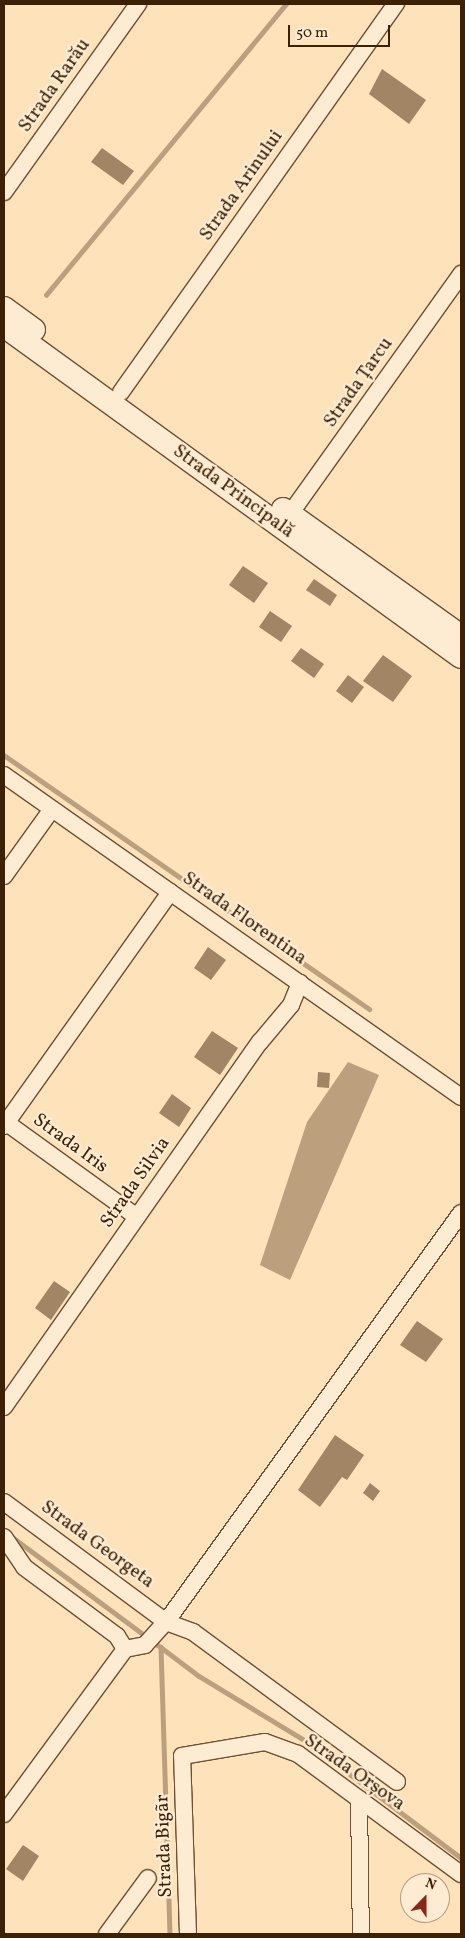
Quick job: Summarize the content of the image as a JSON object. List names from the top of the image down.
{
  "streets": {
    "main road": ["Strada Principală"],
    "street": [
      "Strada Rarău",
      "Strada Arinului",
      "Strada Țarcu",
      "Strada Florentina",
      "Strada Iris",
      "Strada Silvia",
      "Strada Georgeta",
      "Strada Orșova",
      "Strada Bigãr"
    ]
  },
  "crossings": [
    ["Strada Arinului", "Strada Principală"],
    ["Strada Țarcu", "Strada Principală"],
    ["Strada Florentina", "Strada Silvia"],
    ["Strada Iris", "Strada Silvia"],
    ["Strada Orșova", "Strada Bigãr"]
  ],
  "scale_bar": "50 m",
  "north": "top"
}
